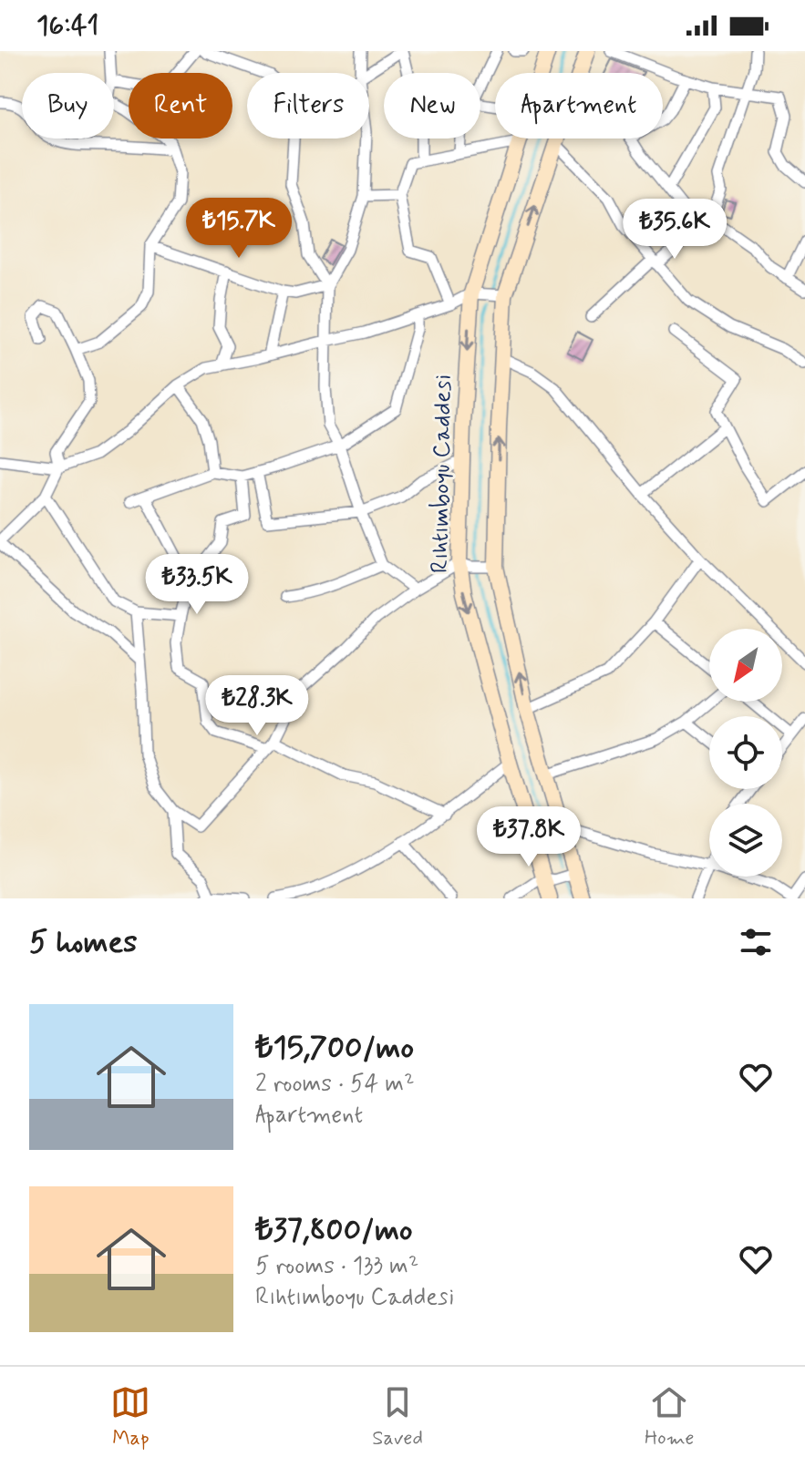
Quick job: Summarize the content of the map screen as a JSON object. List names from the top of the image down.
{
  "streets": {
    "street": ["Rıhtımboyu Caddesi"]
  },
  "north": "bottom left",
  "page": {
    "status": "16:41",
    "chip": [
      "Buy",
      "Rent",
      "Filters",
      "New",
      "Apartment"
    ],
    "price": [
      "₺15.7K",
      "₺35.6K",
      "₺33.5K",
      "₺28.3K",
      "₺37.8K"
    ],
    "heading": "5 homes",
    "list": [
      {
        "name": "₺15,700/mo",
        "note": "2 rooms · 54 m² · Apartment"
      },
      {
        "name": "₺37,800/mo",
        "note": "5 rooms · 133 m² · Rıhtımboyu Caddesi"
      }
    ],
    "tabs": ["Map", "Saved", "Home"]
  }
}
